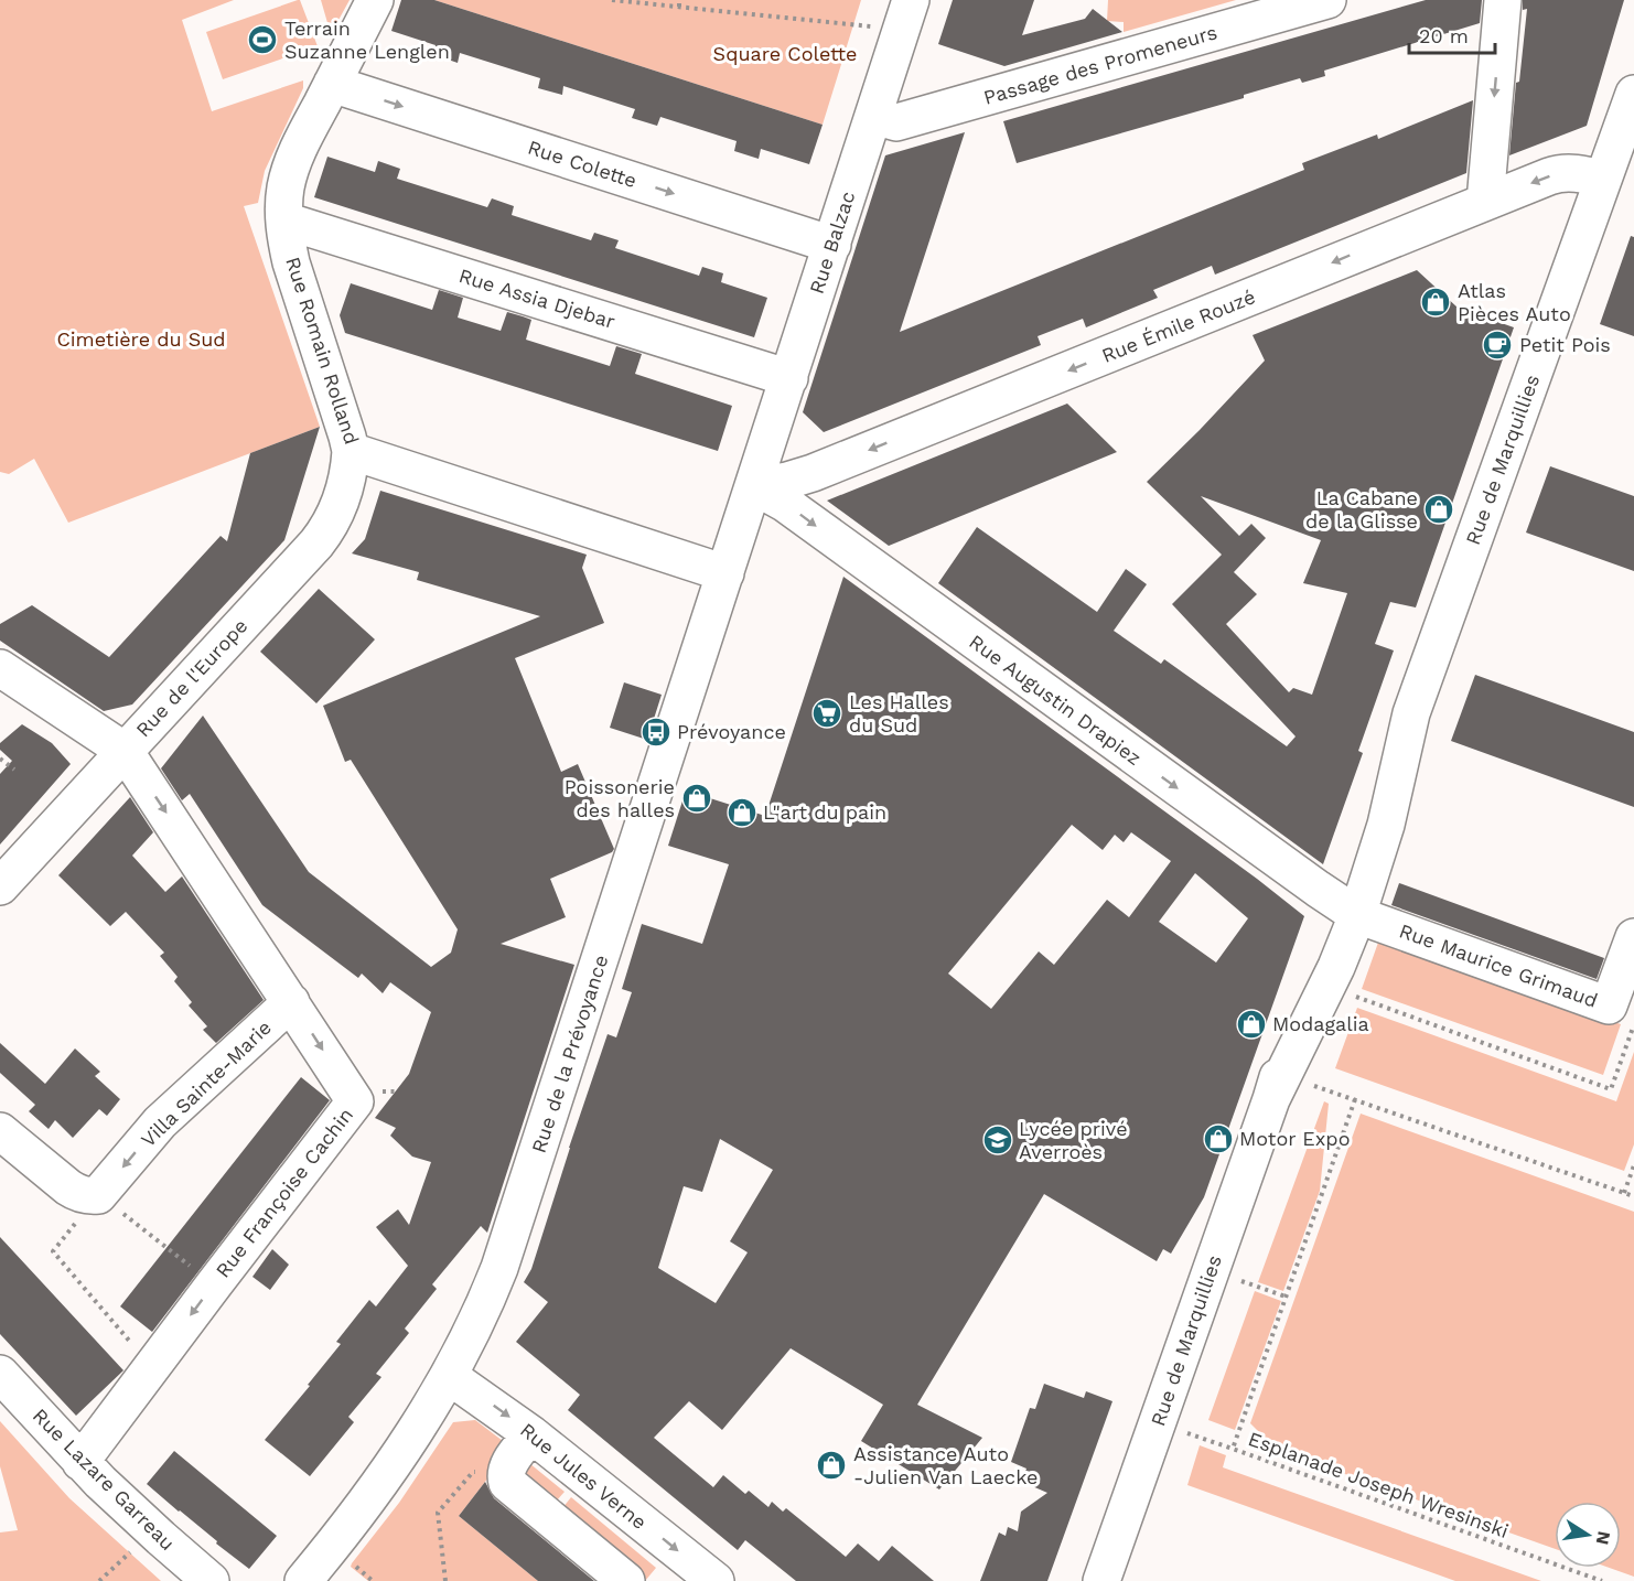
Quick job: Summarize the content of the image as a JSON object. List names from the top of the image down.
{
  "streets": {
    "street": [
      "Passage des Promeneurs",
      "Rue Colette",
      "Rue Balzac",
      "Rue Assia Djebar",
      "Rue Émile Rouzé",
      "Rue Romain Rolland",
      "Rue de Marquillies",
      "Rue de l'Europe",
      "Rue Augustin Drapiez",
      "Rue Maurice Grimaud",
      "Rue de la Prévoyance",
      "Villa Sainte-Marie",
      "Rue Françoise Cachin",
      "Rue Jules Verne",
      "Rue Lazare Garreau"
    ],
    "path": ["Esplanade Joseph Wresinski"]
  },
  "crossings": [
    ["Passage des Promeneurs", "Rue Balzac"],
    ["Rue Colette", "Rue Balzac"],
    ["Rue Colette", "Rue Romain Rolland"],
    ["Rue Balzac", "Rue Assia Djebar"],
    ["Rue Balzac", "Rue Émile Rouzé"],
    ["Rue Balzac", "Rue Augustin Drapiez"],
    ["Rue Balzac", "Rue de la Prévoyance"],
    ["Rue Assia Djebar", "Rue Romain Rolland"],
    ["Rue Émile Rouzé", "Rue de Marquillies"],
    ["Rue Émile Rouzé", "Rue Augustin Drapiez"],
    ["Rue Émile Rouzé", "Rue de la Prévoyance"],
    ["Rue Romain Rolland", "Rue de l'Europe"],
    ["Rue Romain Rolland", "Rue de la Prévoyance"],
    ["Rue de Marquillies", "Rue Augustin Drapiez"],
    ["Rue de Marquillies", "Rue Maurice Grimaud"],
    ["Rue de l'Europe", "Rue Françoise Cachin"],
    ["Rue Augustin Drapiez", "Rue Maurice Grimaud"],
    ["Rue Augustin Drapiez", "Rue de la Prévoyance"],
    ["Rue de la Prévoyance", "Rue Jules Verne"],
    ["Villa Sainte-Marie", "Rue Françoise Cachin"],
    ["Rue Françoise Cachin", "Rue Lazare Garreau"]
  ],
  "one_way": [
    "Rue Colette",
    "Rue Émile Rouzé",
    "Rue Augustin Drapiez",
    "Villa Sainte-Marie",
    "Rue Françoise Cachin"
  ],
  "parks": ["Square Colette", "Cimetière du Sud"],
  "places": {
    "sports": ["Terrain Suzanne Lenglen"],
    "shop": [
      "Atlas Pièces Auto",
      "La Cabane de la Glisse",
      "Poissonerie des halles",
      "L\"art du pain",
      "Modagalia",
      "Motor Expo",
      "Assistance Auto -Julien Van Laecke"
    ],
    "cafe": ["Petit Pois"],
    "supermarket": ["Les Halles du Sud"],
    "bus stop": ["Prévoyance"],
    "school or university": ["Lycée privé Averroès"]
  },
  "scale_bar": "20 m",
  "north": "right"
}
